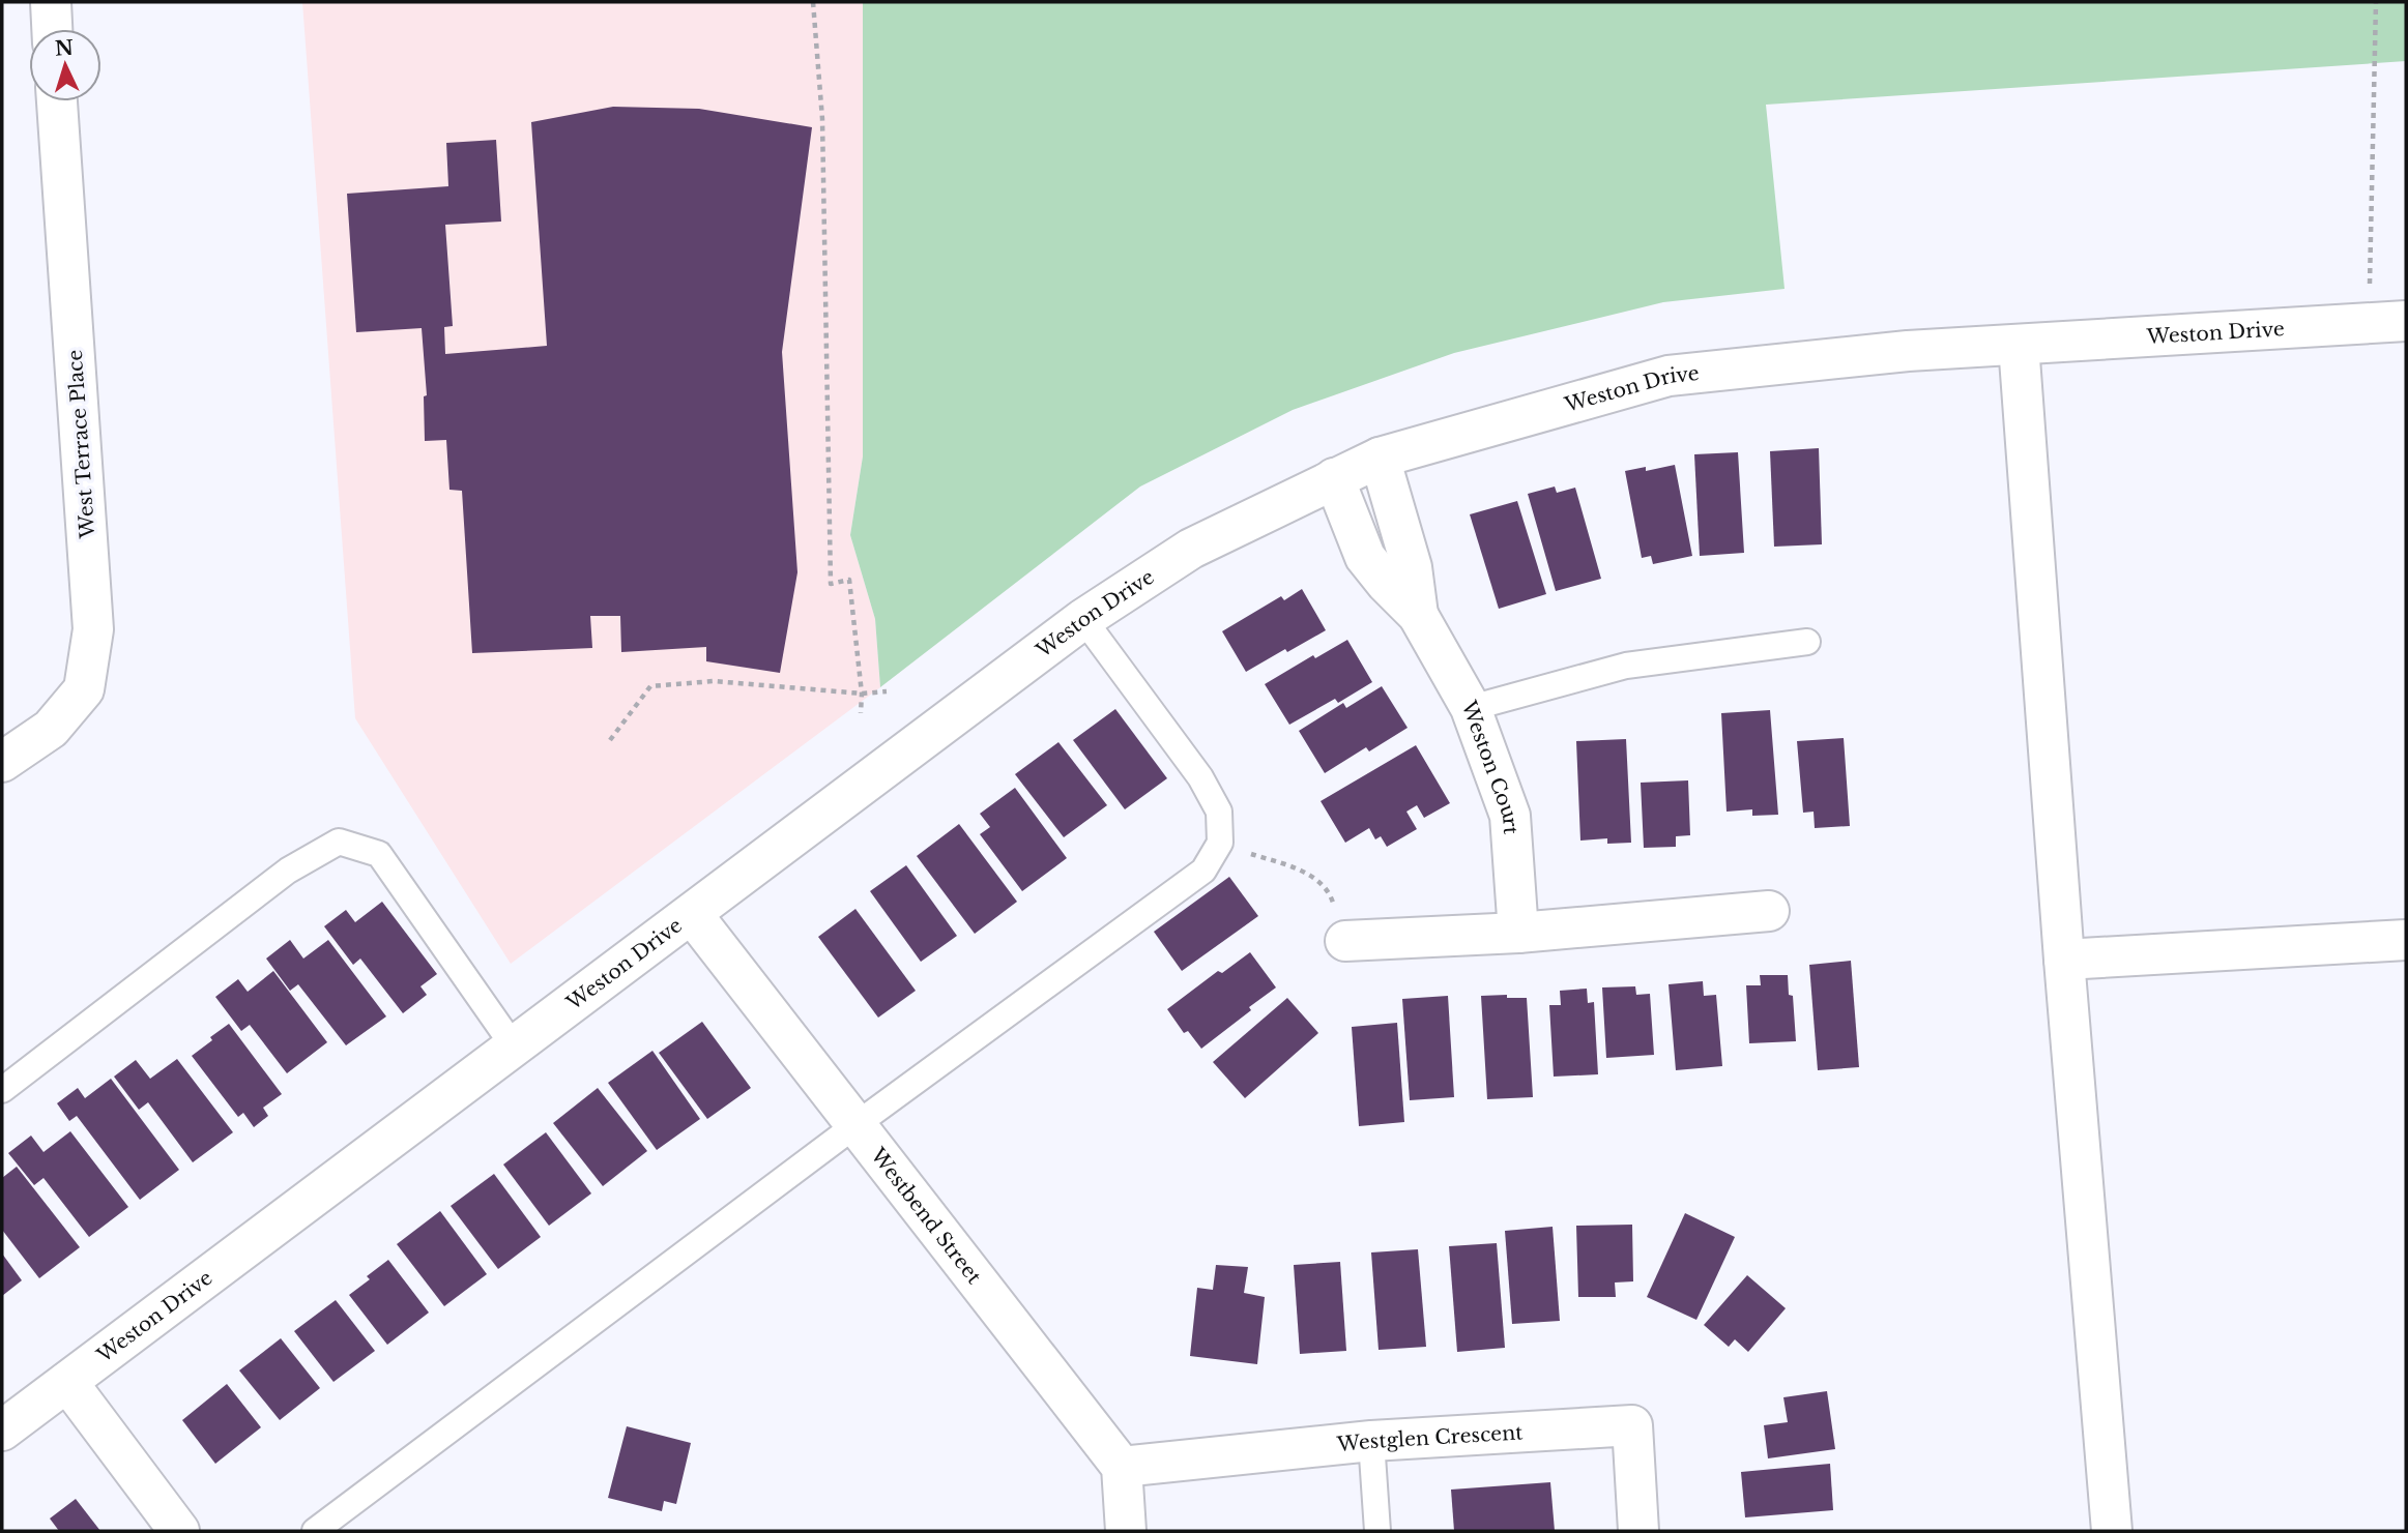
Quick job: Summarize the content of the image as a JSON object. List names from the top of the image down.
{
  "streets": {
    "street": [
      "Weston Drive",
      "West Terrace Place",
      "Weston Court",
      "Westbend Street",
      "Westglen Crescent"
    ]
  },
  "crossings": [
    ["Weston Drive", "Weston Court"],
    ["Weston Drive", "Westbend Street"],
    ["Westbend Street", "Westglen Crescent"]
  ],
  "north": "top"
}
